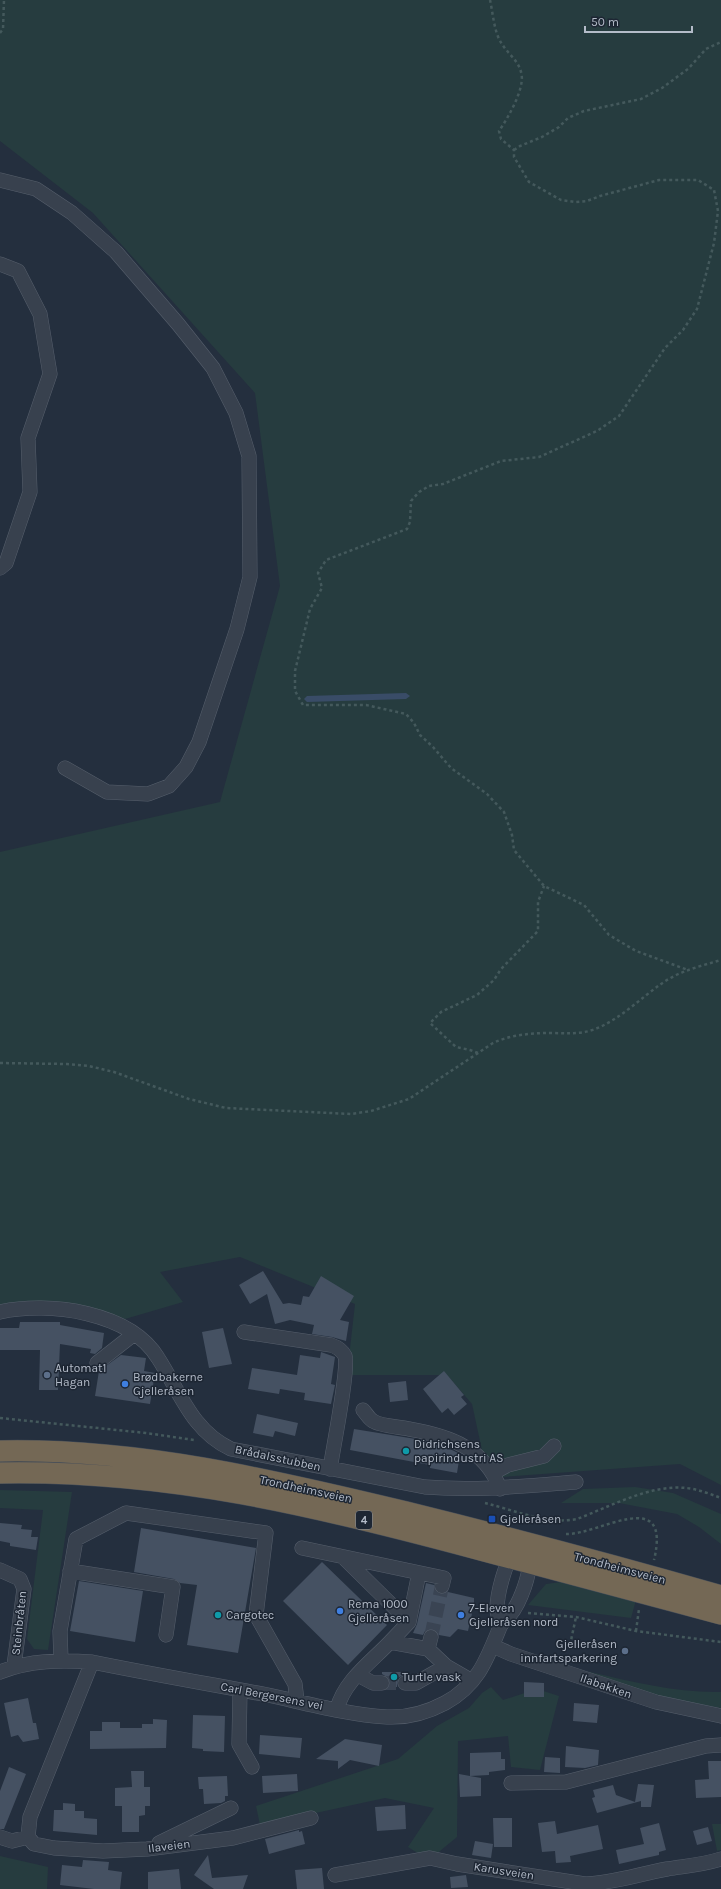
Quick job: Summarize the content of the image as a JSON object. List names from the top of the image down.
{
  "streets": {
    "highway": ["Trondheimsveien", "4"],
    "street": [
      "Brådalsstubben",
      "Steinbråten",
      "Ilabakken",
      "Carl Bergersens vei",
      "Ilaveien",
      "Karusveien"
    ]
  },
  "crossings": [
    ["Trondheimsveien", "Carl Bergersens vei"],
    ["Steinbråten", "Carl Bergersens vei"],
    ["Ilabakken", "Carl Bergersens vei"]
  ],
  "places": {
    "other": [
      "Automat1 Hagan",
      "Brødbakerne Gjelleråsen",
      "Didrichsens papirindustri AS",
      "Rema 1000 Gjelleråsen",
      "Cargotec",
      "7-Eleven Gjelleråsen nord",
      "Gjelleråsen innfartsparkering",
      "Turtle vask"
    ],
    "transit": ["Gjelleråsen"]
  },
  "scale_bar": "50 m"
}
